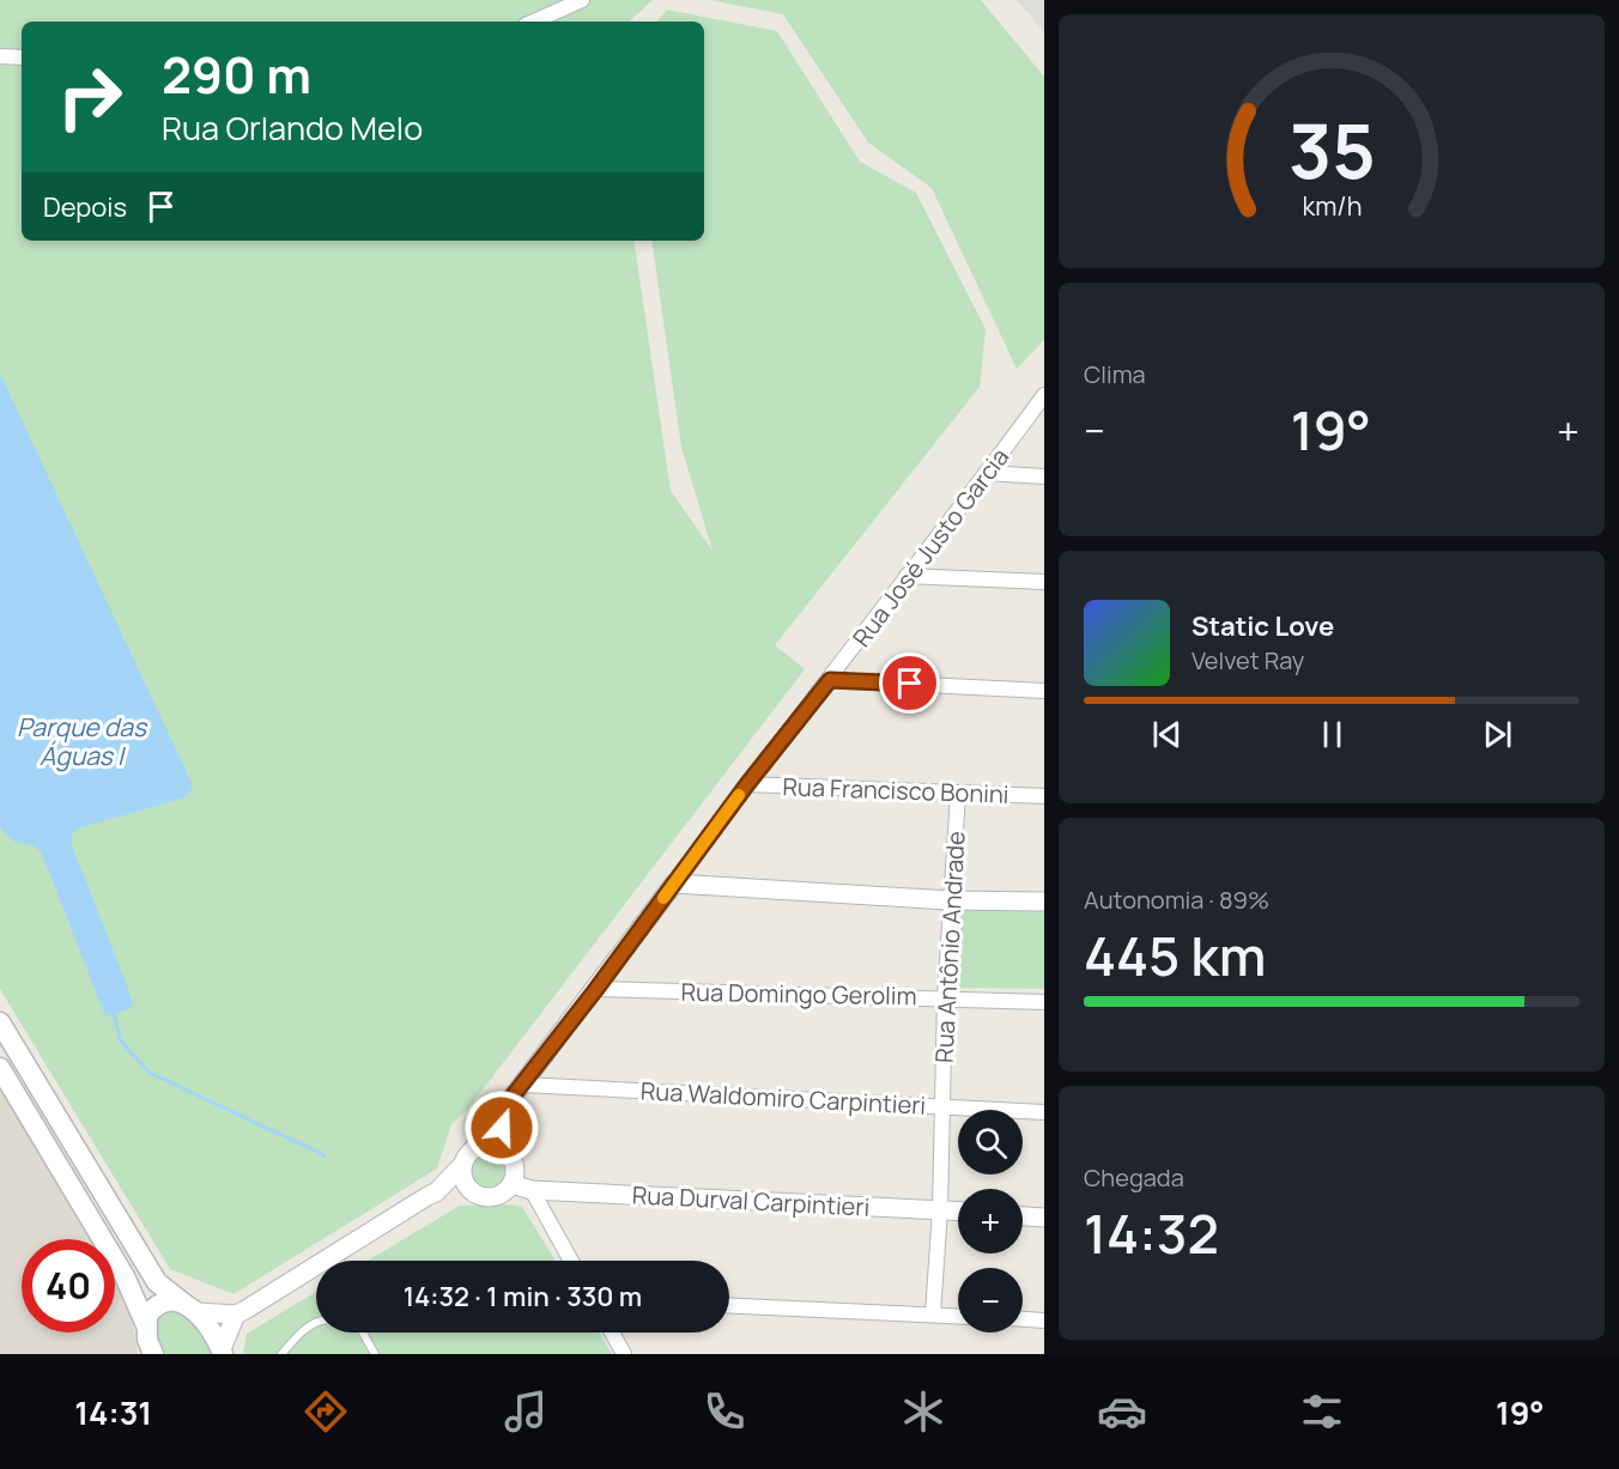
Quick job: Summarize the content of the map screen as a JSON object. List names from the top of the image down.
{
  "streets": {
    "street": [
      "Rua José Justo Garcia",
      "Rua Francisco Bonini",
      "Rua Antônio Andrade",
      "Rua Domingo Gerolim",
      "Rua Waldomiro Carpintieri",
      "Rua Durval Carpintieri"
    ]
  },
  "crossings": [
    ["Rua José Justo Garcia", "Rua Francisco Bonini"],
    ["Rua José Justo Garcia", "Rua Domingo Gerolim"],
    ["Rua José Justo Garcia", "Rua Waldomiro Carpintieri"],
    ["Rua José Justo Garcia", "Rua Durval Carpintieri"],
    ["Rua Francisco Bonini", "Rua Antônio Andrade"],
    ["Rua Antônio Andrade", "Rua Domingo Gerolim"],
    ["Rua Antônio Andrade", "Rua Waldomiro Carpintieri"],
    ["Rua Antônio Andrade", "Rua Durval Carpintieri"]
  ],
  "water": ["Parque das Águas I"],
  "page": {
    "turn": ["290 m", "Rua Orlando Melo"],
    "then": "Depois",
    "tile": [
      "Clima",
      ["Autonomia · 89%", "445 km"],
      ["Chegada", "14:32"]
    ],
    "heat": ["−", "19°", "+"],
    "song": ["Static Love", "Velvet Ray"],
    "map_buttons": ["+", "−"],
    "limit": "40",
    "trip": "14:32 · 1 min · 330 m",
    "tabs": ["14:31", "19°"],
    "gauge": ["35", "km/h"]
  }
}
